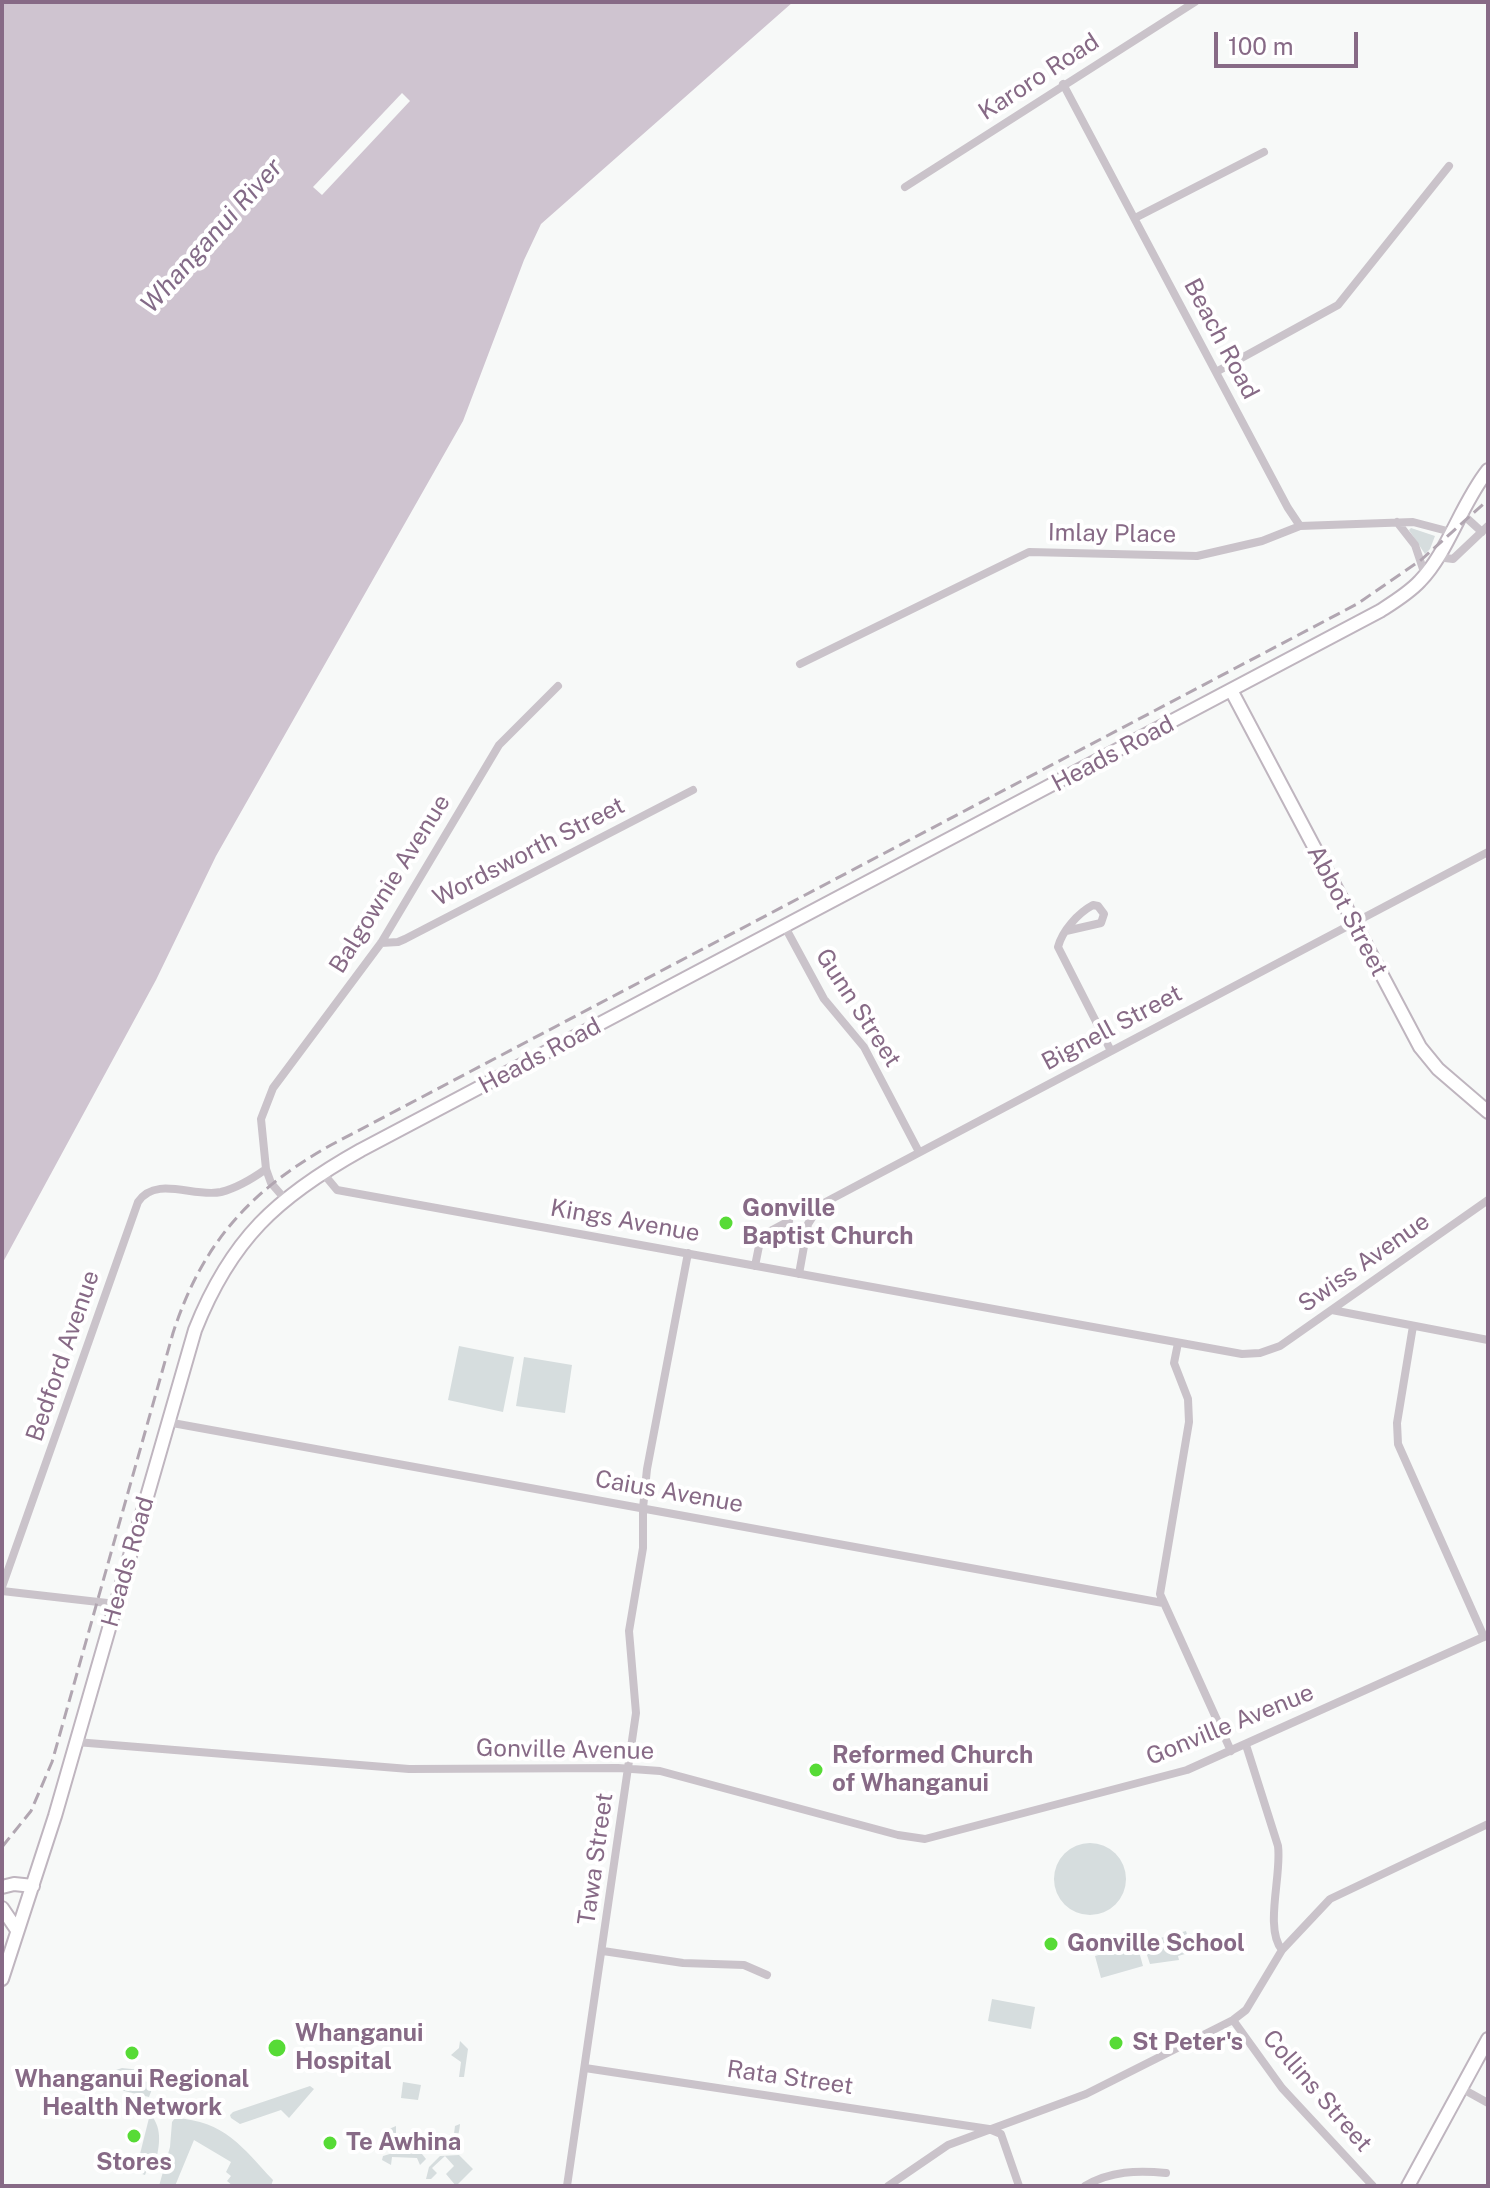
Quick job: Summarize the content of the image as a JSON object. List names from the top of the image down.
{
  "streets": {
    "main road": ["Heads Road", "Abbot Street"],
    "street": [
      "Karoro Road",
      "Beach Road",
      "Imlay Place",
      "Wordsworth Street",
      "Balgownie Avenue",
      "Gunn Street",
      "Bignell Street",
      "Kings Avenue",
      "Swiss Avenue",
      "Bedford Avenue",
      "Caius Avenue",
      "Gonville Avenue",
      "Tawa Street",
      "Rata Street",
      "Collins Street"
    ]
  },
  "crossings": [
    ["Karoro Road", "Beach Road"],
    ["Beach Road", "Imlay Place"],
    ["Heads Road", "Balgownie Avenue"],
    ["Heads Road", "Abbot Street"],
    ["Heads Road", "Gunn Street"],
    ["Heads Road", "Kings Avenue"],
    ["Heads Road", "Bedford Avenue"],
    ["Heads Road", "Caius Avenue"],
    ["Heads Road", "Gonville Avenue"],
    ["Wordsworth Street", "Balgownie Avenue"],
    ["Balgownie Avenue", "Bedford Avenue"],
    ["Abbot Street", "Bignell Street"],
    ["Gunn Street", "Bignell Street"],
    ["Bignell Street", "Kings Avenue"],
    ["Kings Avenue", "Swiss Avenue"],
    ["Kings Avenue", "Tawa Street"],
    ["Caius Avenue", "Tawa Street"],
    ["Gonville Avenue", "Tawa Street"],
    ["Tawa Street", "Rata Street"]
  ],
  "water": ["Whanganui River"],
  "places": [
    "Gonville Baptist Church",
    "Reformed Church of Whanganui",
    "Gonville School",
    "St Peter's",
    "Whanganui Hospital",
    "Whanganui Regional Health Network",
    "Stores",
    "Te Awhina"
  ],
  "scale_bar": "100 m"
}
